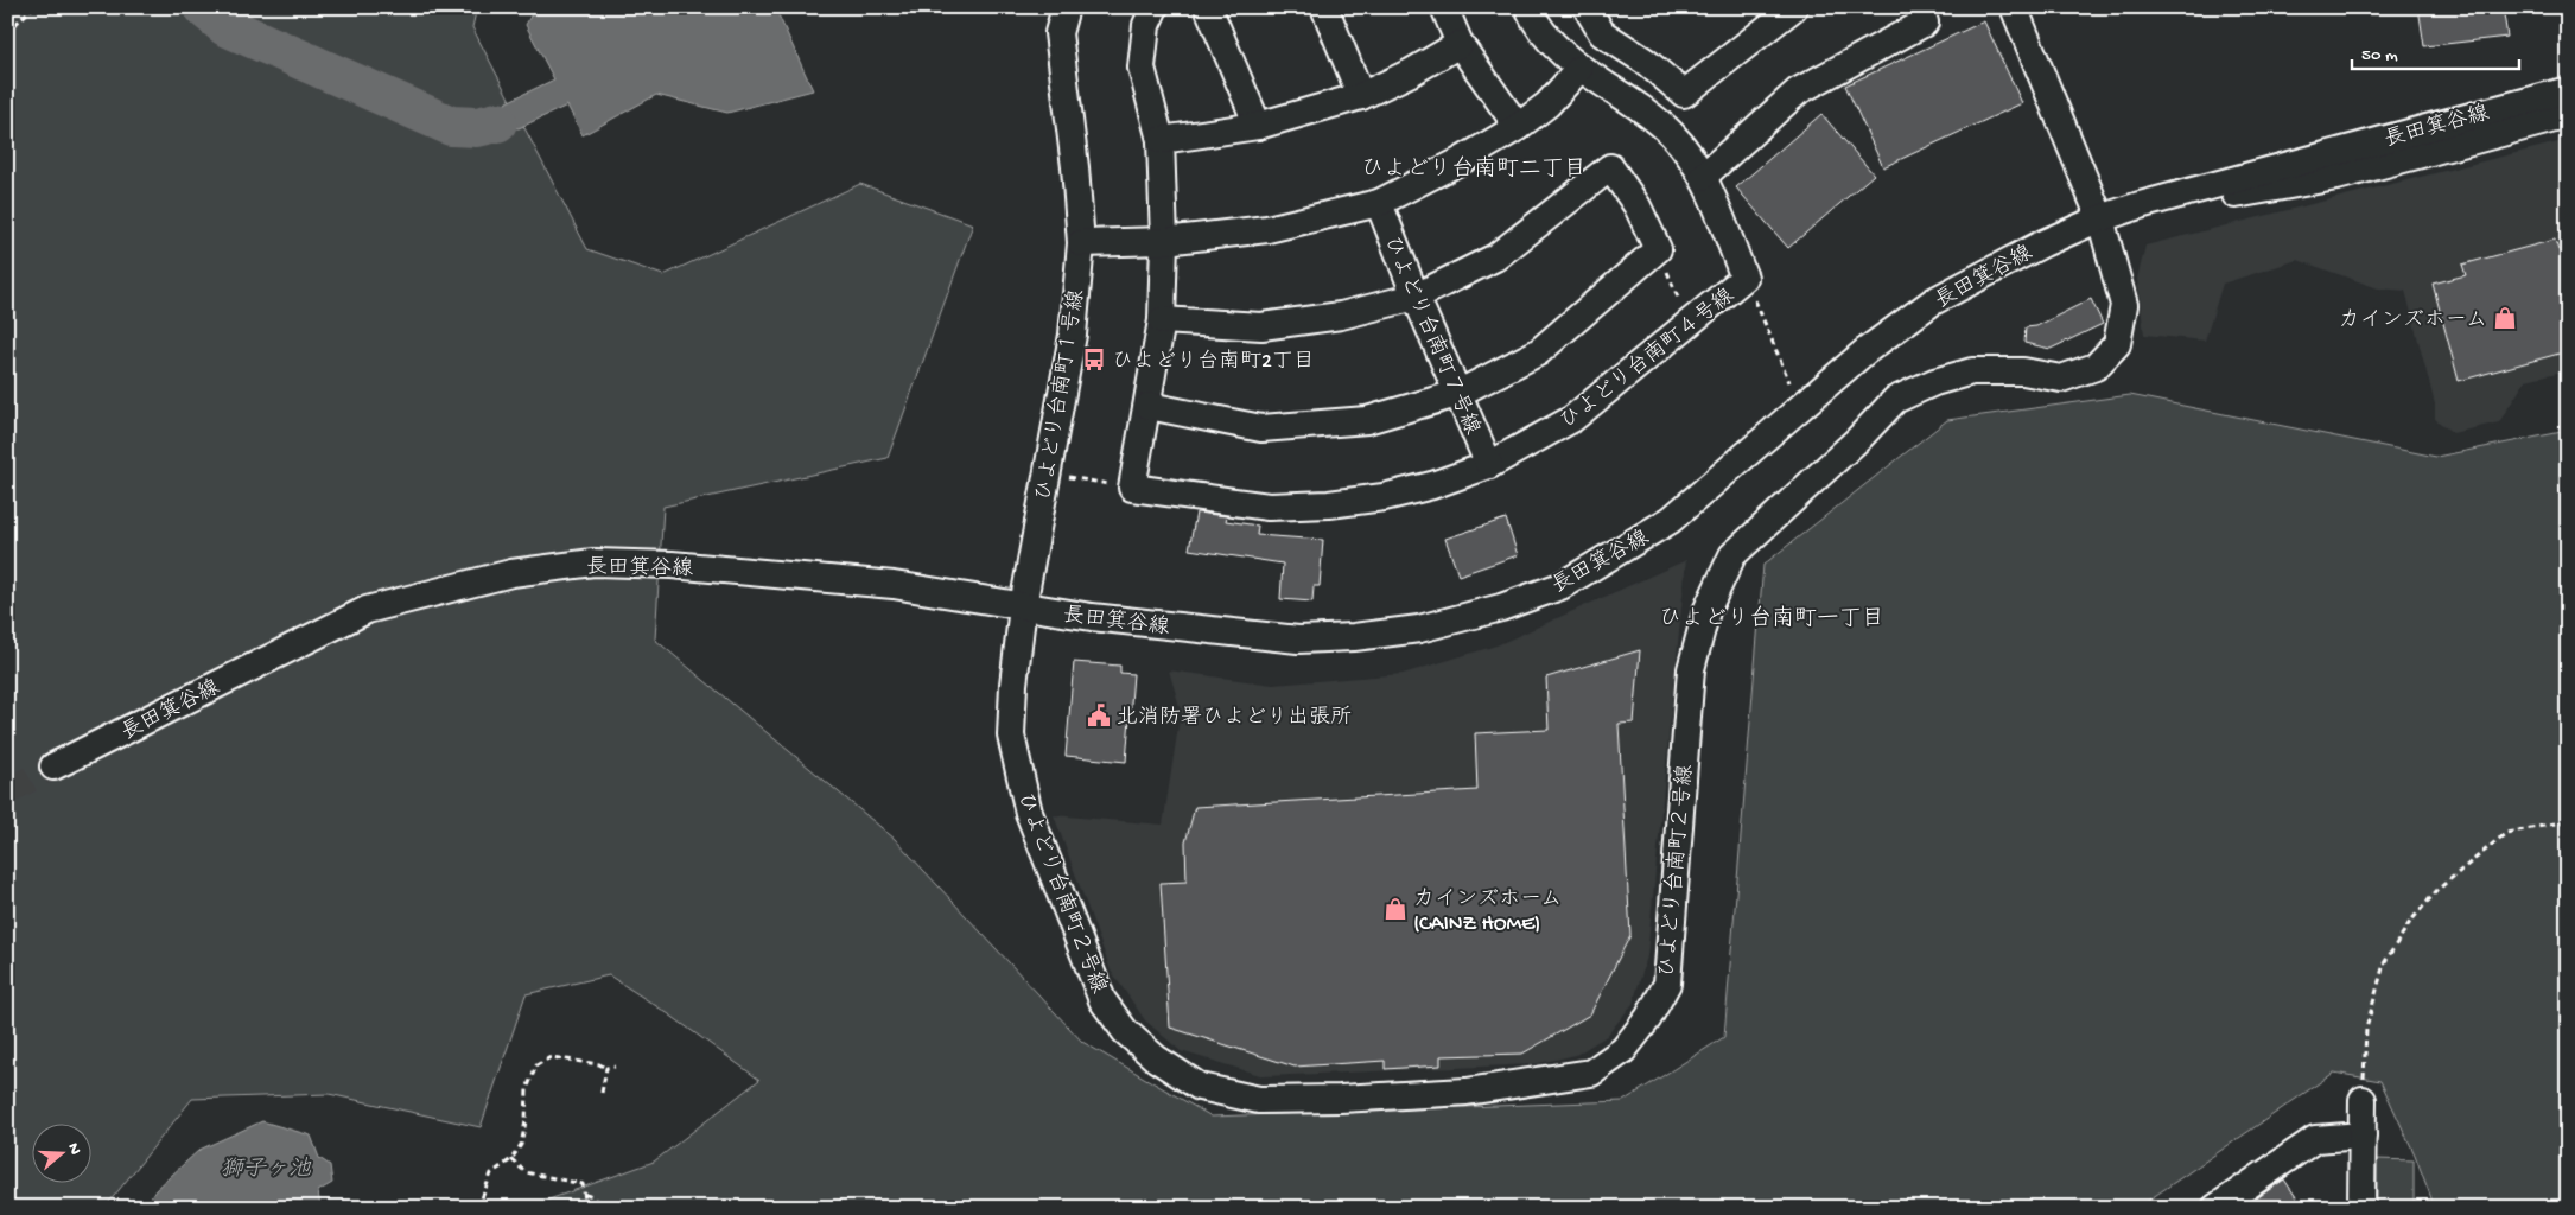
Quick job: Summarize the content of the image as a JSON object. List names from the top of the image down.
{
  "streets": {
    "street": [
      "長田箕谷線",
      "ひよどり台南町７号線",
      "ひよどり台南町４号線",
      "ひよどり台南町１号線",
      "ひよどり台南町２号線"
    ]
  },
  "crossings": [
    ["長田箕谷線", "ひよどり台南町１号線"],
    ["長田箕谷線", "ひよどり台南町２号線"],
    ["ひよどり台南町７号線", "ひよどり台南町４号線"],
    ["ひよどり台南町１号線", "ひよどり台南町２号線"]
  ],
  "districts": ["ひよどり台南町二丁目", "ひよどり台南町一丁目"],
  "water": ["獅子ヶ池"],
  "places": {
    "shop": ["カインズホーム", "カインズホーム (CAINZ HOME)"],
    "bus stop": ["ひよどり台南町2丁目"],
    "public building": ["北消防署ひよどり出張所"]
  },
  "scale_bar": "50 m",
  "north": "right"
}
